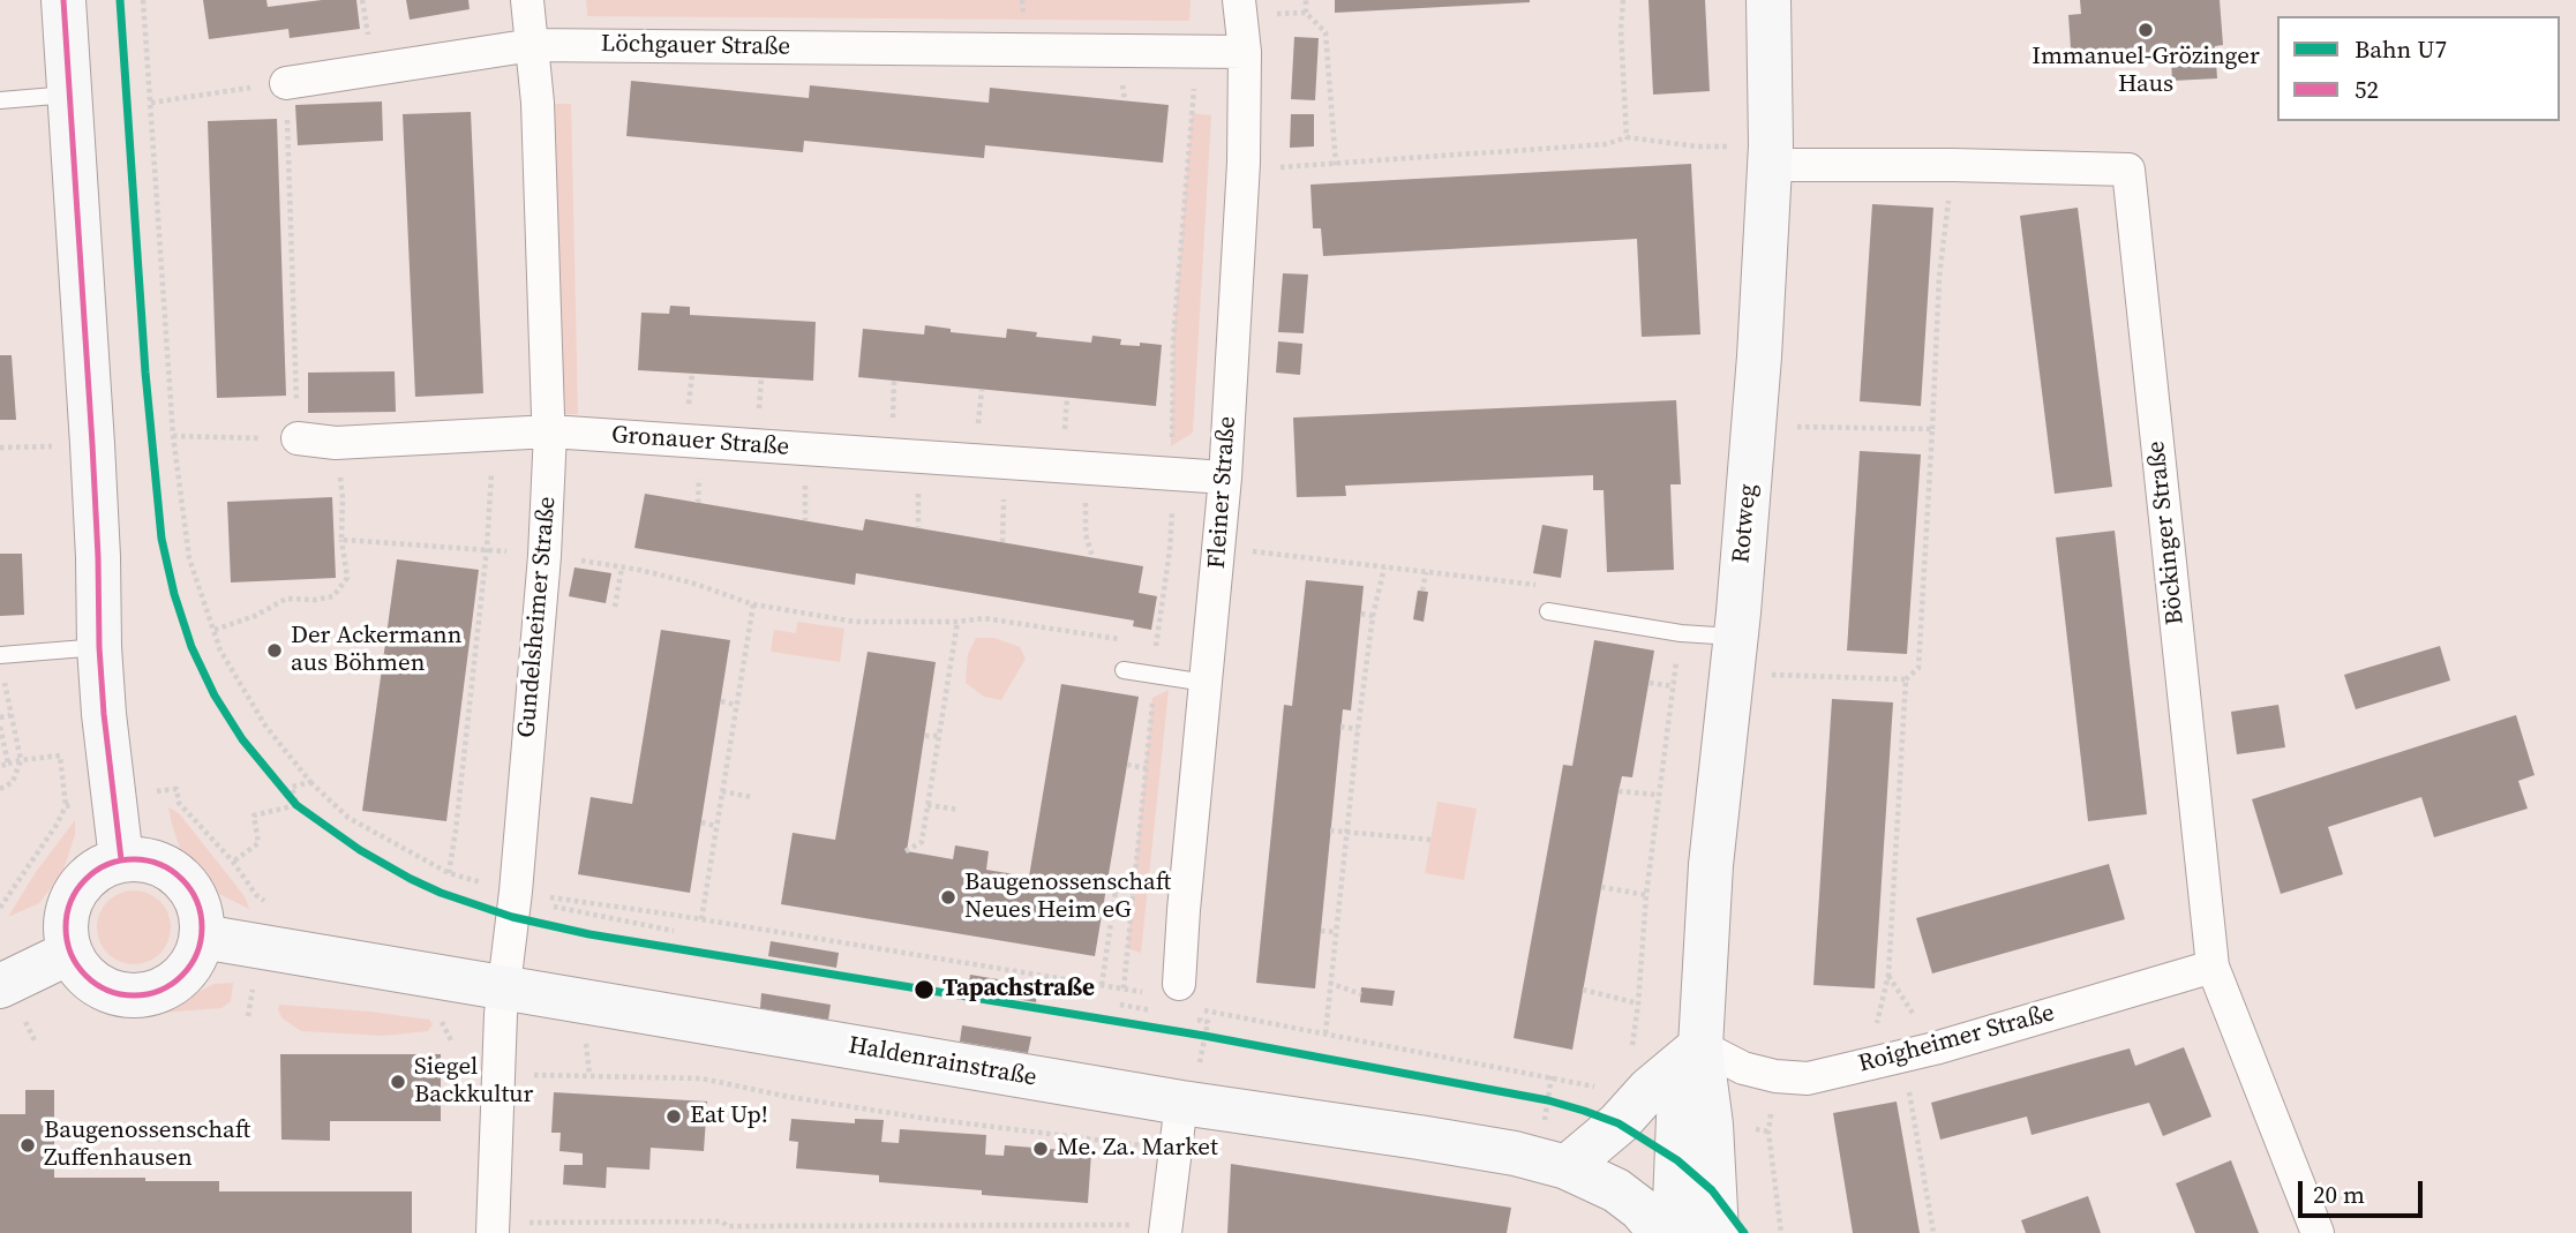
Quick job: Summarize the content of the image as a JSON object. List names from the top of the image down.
{
  "streets": {
    "main road": ["Rotweg", "Haldenrainstraße"],
    "street": [
      "Löchgauer Straße",
      "Gronauer Straße",
      "Fleiner Straße",
      "Böckinger Straße",
      "Gundelsheimer Straße",
      "Roigheimer Straße"
    ]
  },
  "crossings": [
    ["Löchgauer Straße", "Fleiner Straße"],
    ["Löchgauer Straße", "Gundelsheimer Straße"],
    ["Gronauer Straße", "Fleiner Straße"],
    ["Gronauer Straße", "Gundelsheimer Straße"],
    ["Rotweg", "Böckinger Straße"],
    ["Rotweg", "Roigheimer Straße"],
    ["Böckinger Straße", "Roigheimer Straße"],
    ["Gundelsheimer Straße", "Haldenrainstraße"]
  ],
  "places": [
    "Immanuel-Grözinger Haus",
    "Der Ackermann aus Böhmen",
    "Baugenossenschaft Neues Heim eG",
    "Tapachstraße",
    "Siegel Backkultur",
    "Eat Up!",
    "Baugenossenschaft Zuffenhausen",
    "Me. Za. Market"
  ],
  "lines": ["rail line U7", "transit line 52"],
  "legend": ["Bahn U7", "52"],
  "scale_bar": "20 m"
}
